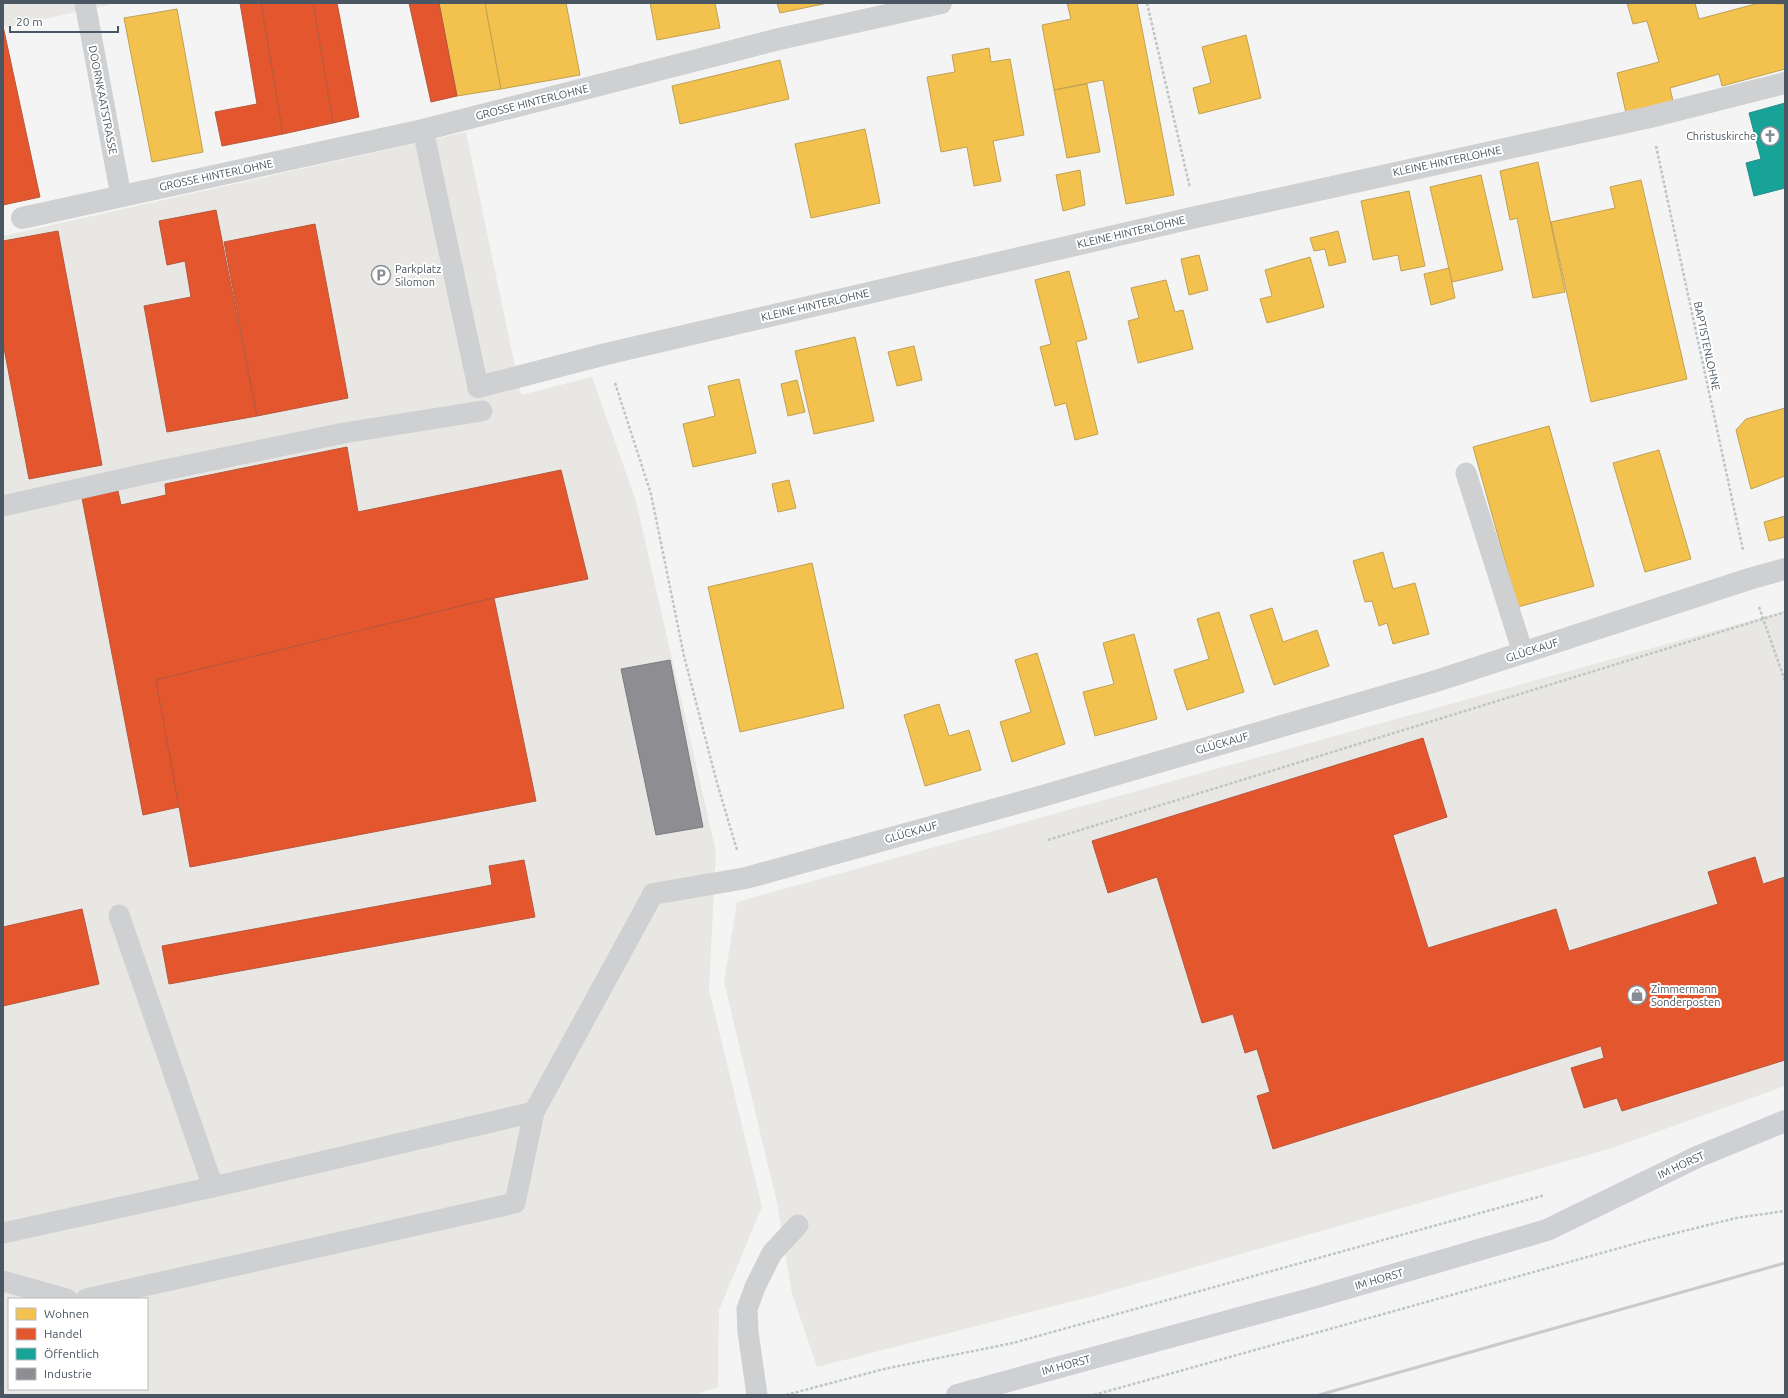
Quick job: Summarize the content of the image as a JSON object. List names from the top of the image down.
{
  "streets": {
    "street": [
      "GROSSE HINTERLOHNE",
      "KLEINE HINTERLOHNE",
      "GLÜCKAUF",
      "IM HORST"
    ],
    "lane": ["DOORNKAATSTRASSE"],
    "path": ["BAPTISTENLOHNE"]
  },
  "crossings": [
    ["DOORNKAATSTRASSE", "GROSSE HINTERLOHNE"],
    ["KLEINE HINTERLOHNE", "BAPTISTENLOHNE"],
    ["BAPTISTENLOHNE", "GLÜCKAUF"]
  ],
  "places": {
    "church": ["Christuskirche"],
    "parking": ["Parkplatz Silomon"],
    "shop": ["Zimmermann Sonderposten"]
  },
  "legend": [
    "Wohnen",
    "Handel",
    "Öffentlich",
    "Industrie"
  ],
  "scale_bar": "20 m"
}
